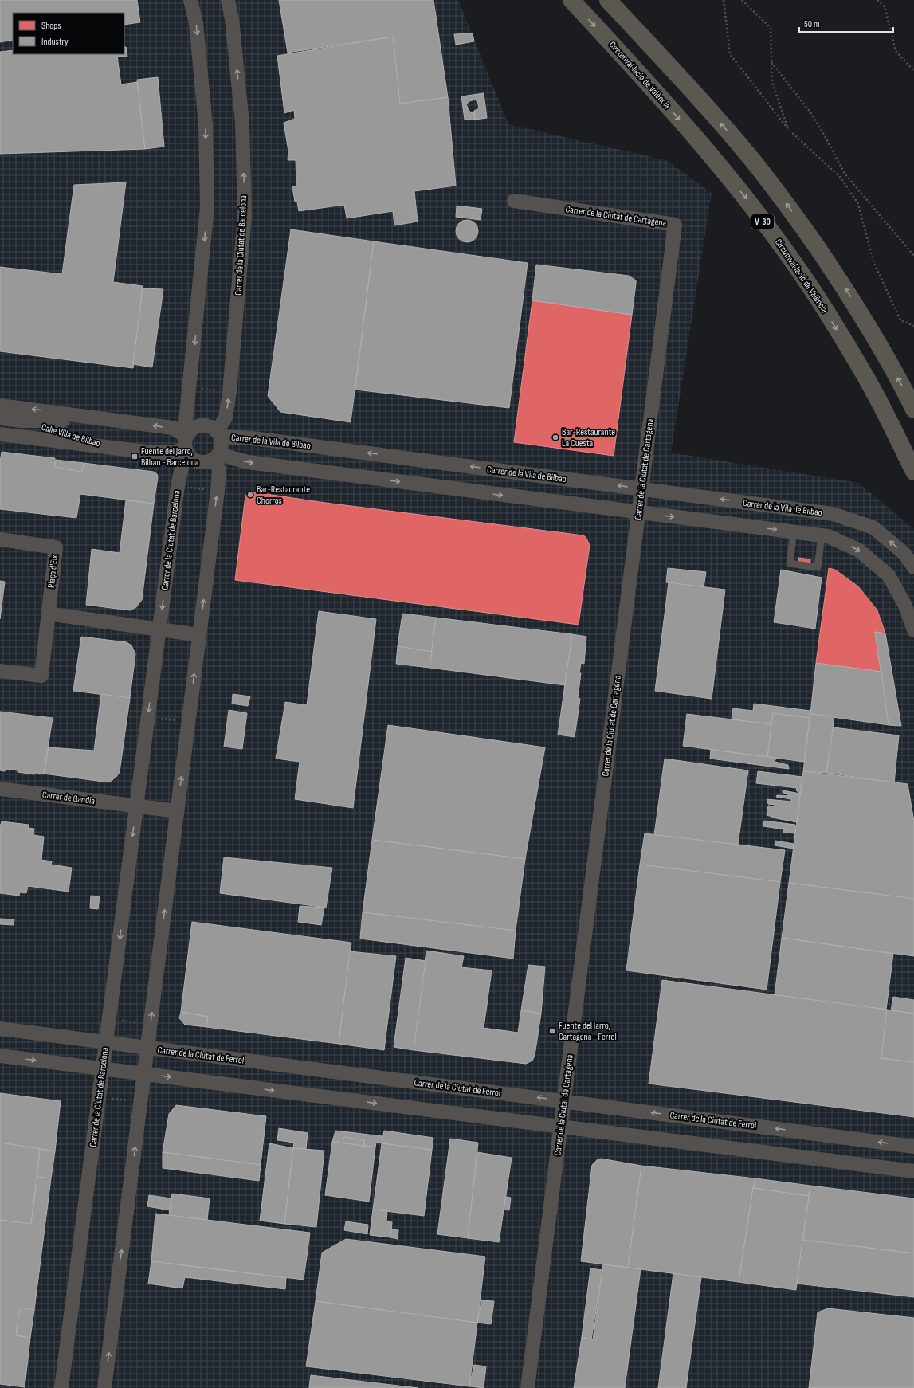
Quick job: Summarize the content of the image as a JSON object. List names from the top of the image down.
{
  "streets": {
    "highway": ["Circumval·lació de València", "V-30"],
    "street": [
      "Carrer de la Ciutat de Cartagena",
      "Carrer de la Ciutat de Barcelona",
      "Calle Villa de Bilbao",
      "Carrer de la Vila de Bilbao",
      "Plaça d'Elx",
      "Carrer de Gandia",
      "Carrer de la Ciutat de Ferrol"
    ]
  },
  "crossings": [
    ["Carrer de la Ciutat de Cartagena", "Carrer de la Vila de Bilbao"],
    ["Carrer de la Ciutat de Cartagena", "Carrer de la Ciutat de Ferrol"],
    ["Carrer de la Ciutat de Barcelona", "Carrer de la Vila de Bilbao"],
    ["Carrer de la Ciutat de Barcelona", "Carrer de Gandia"],
    ["Carrer de la Ciutat de Barcelona", "Carrer de la Ciutat de Ferrol"]
  ],
  "places": {
    "other": ["Bar-Restaurante La Cuesta", "Bar-Restaurante Chorros"],
    "transit": ["Fuente del Jarro, Bilbao - Barcelona", "Fuente del Jarro, Cartagena - Ferrol"]
  },
  "legend": ["Shops", "Industry"],
  "scale_bar": "50 m"
}
